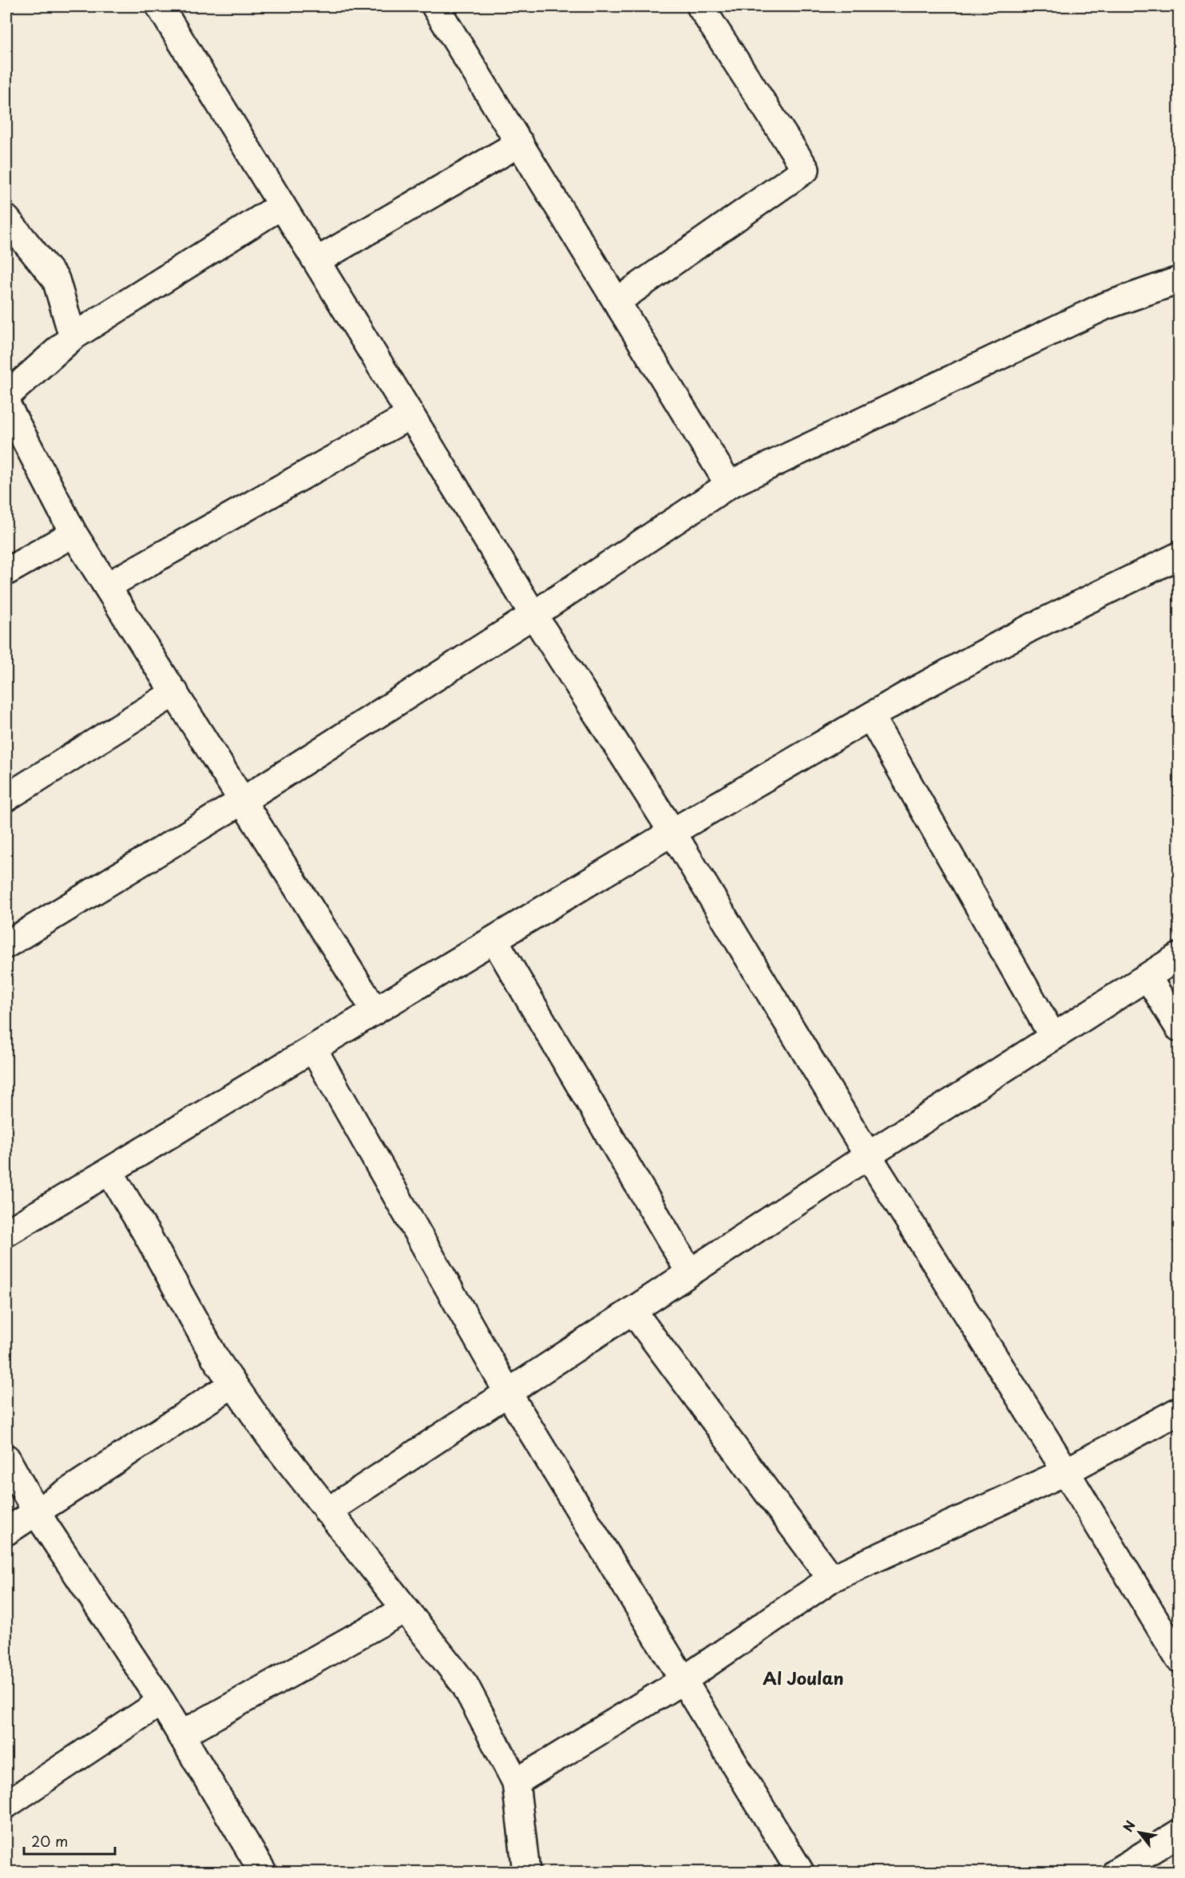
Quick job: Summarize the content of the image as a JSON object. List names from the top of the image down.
{
  "districts": ["Al Joulan"],
  "scale_bar": "20 m",
  "north": "top left"
}
